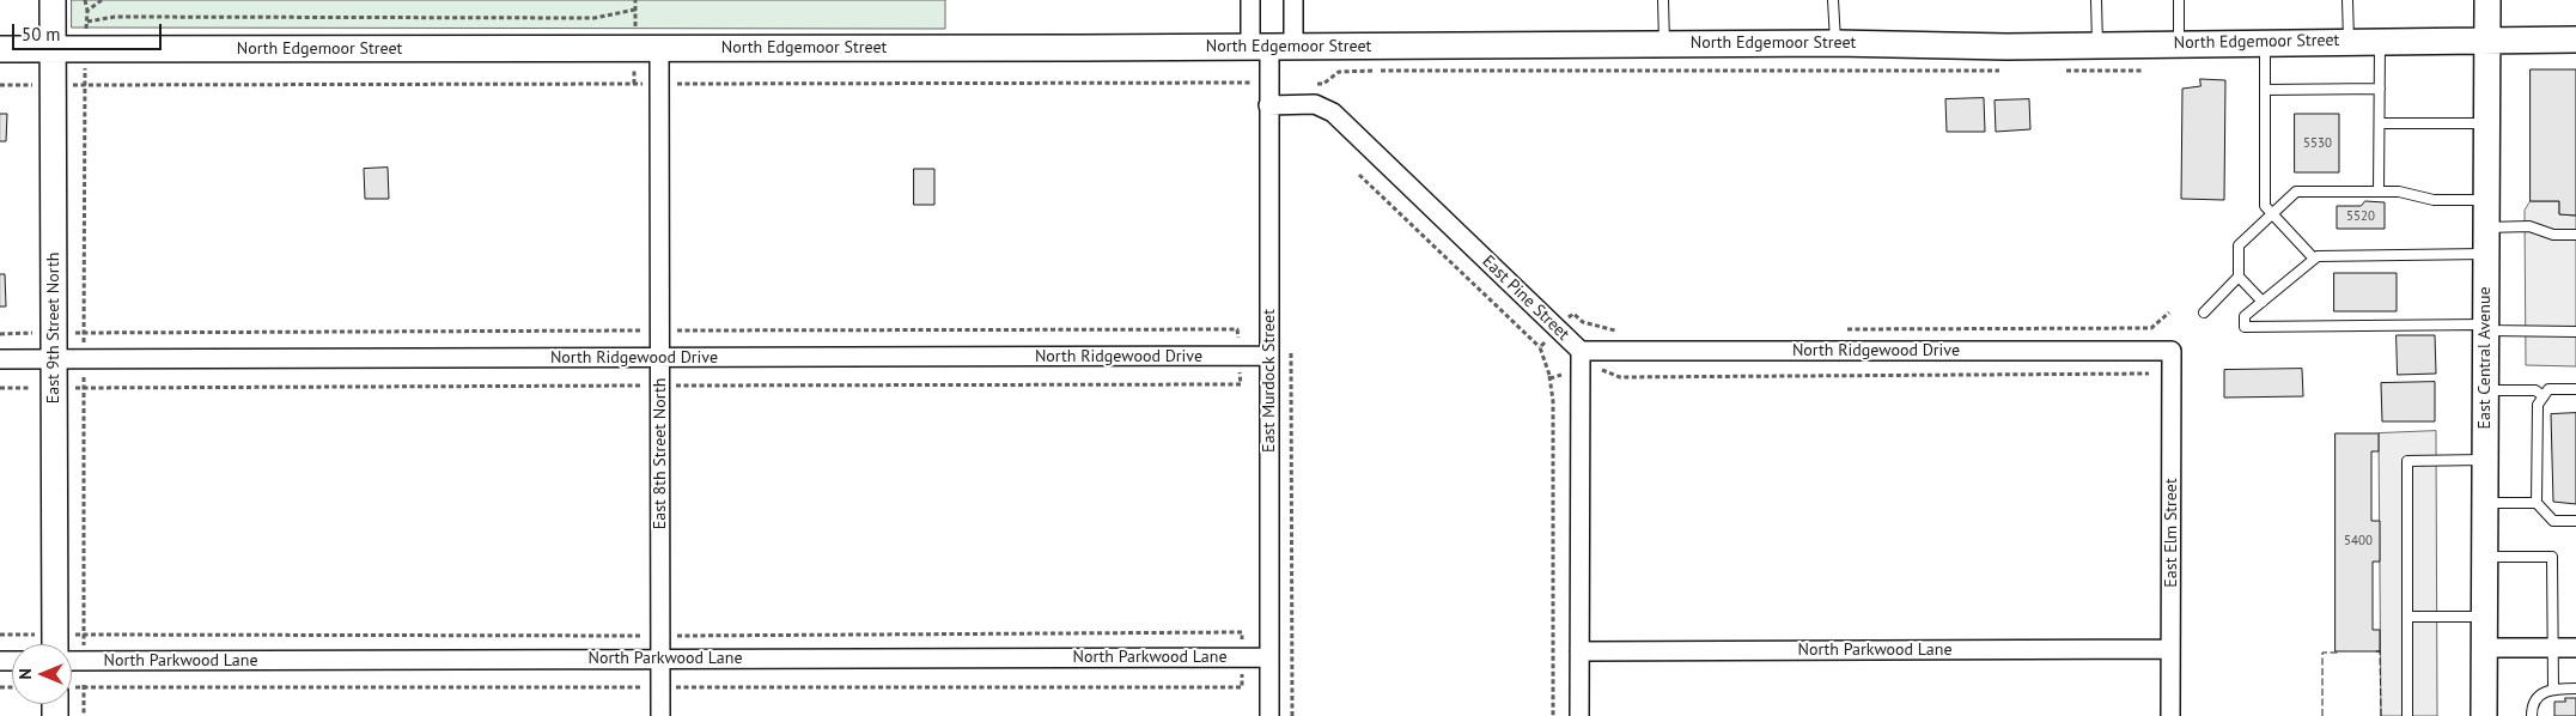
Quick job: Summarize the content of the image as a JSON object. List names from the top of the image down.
{
  "streets": {
    "street": [
      "North Edgemoor Street",
      "East Pine Street",
      "East 9th Street North",
      "North Ridgewood Drive",
      "East Central Avenue",
      "East Murdock Street",
      "East 8th Street North",
      "East Elm Street",
      "North Parkwood Lane"
    ]
  },
  "crossings": [
    ["North Edgemoor Street", "East 9th Street North"],
    ["North Edgemoor Street", "East Central Avenue"],
    ["North Edgemoor Street", "East Murdock Street"],
    ["North Edgemoor Street", "East 8th Street North"],
    ["East Pine Street", "North Ridgewood Drive"],
    ["East Pine Street", "East Murdock Street"],
    ["East Pine Street", "North Parkwood Lane"],
    ["East 9th Street North", "North Ridgewood Drive"],
    ["North Ridgewood Drive", "East Murdock Street"],
    ["North Ridgewood Drive", "East 8th Street North"],
    ["North Ridgewood Drive", "East Elm Street"],
    ["East Murdock Street", "North Parkwood Lane"],
    ["East 8th Street North", "North Parkwood Lane"],
    ["East Elm Street", "North Parkwood Lane"]
  ],
  "house_numbers": ["5530", "5520", "5400"],
  "scale_bar": "50 m",
  "north": "left"
}
